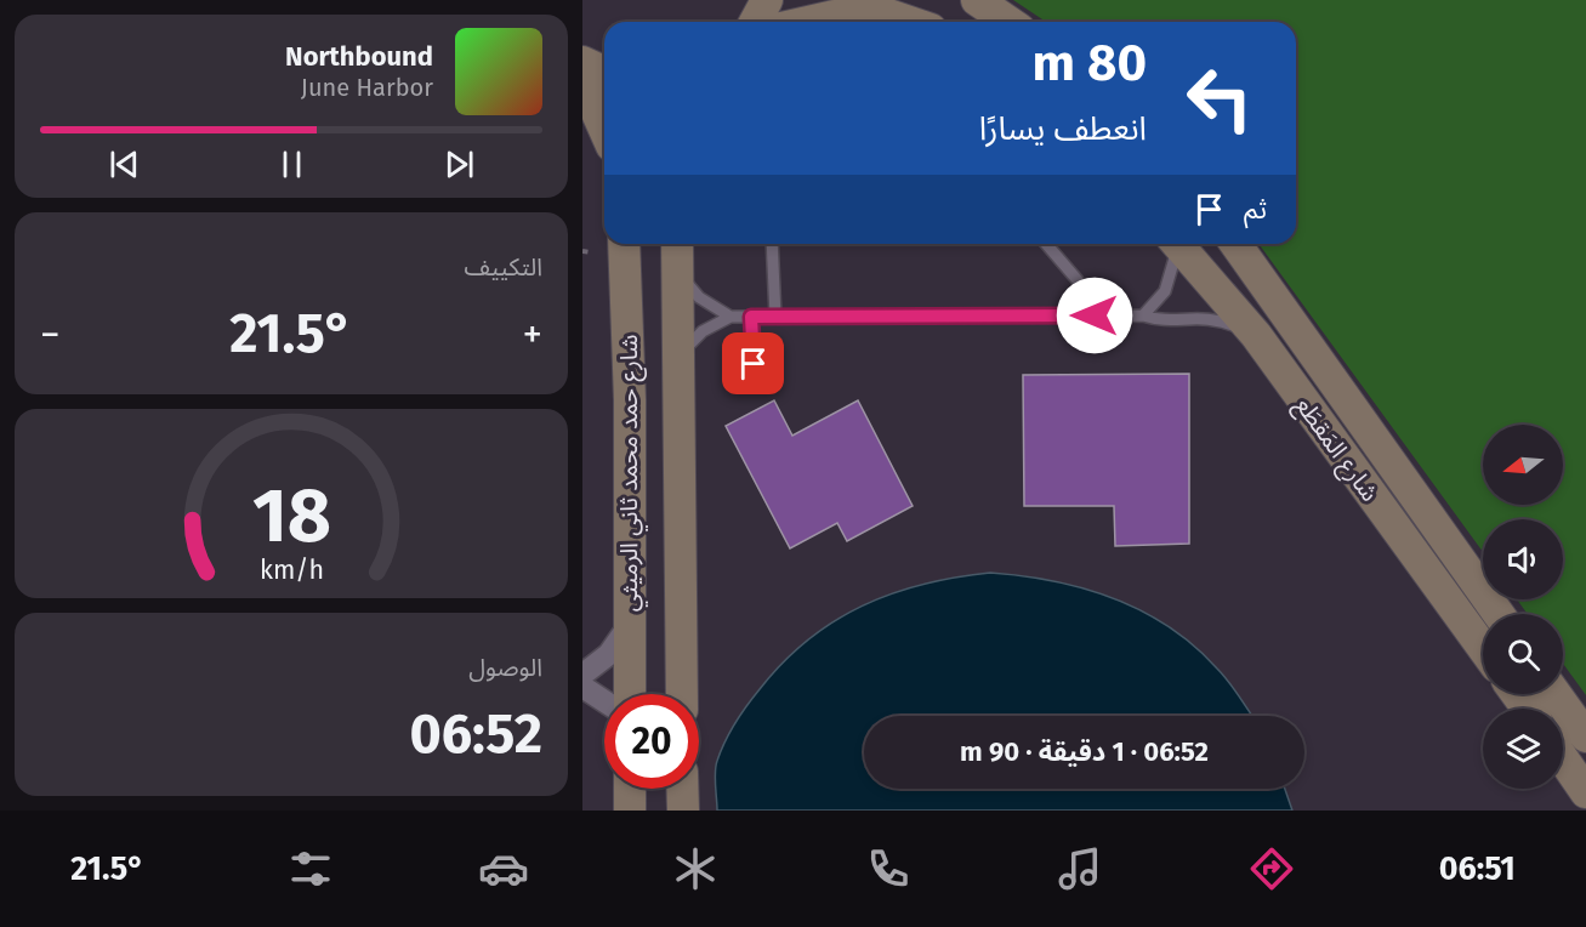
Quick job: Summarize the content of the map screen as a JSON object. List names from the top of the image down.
{
  "streets": {
    "street": ["شارع المَقطَع", "شارع حمد محمد ثاني الرميثي"]
  },
  "north": "left",
  "page": {
    "turn": ["80 m", "انعطف يسارًا"],
    "song": ["Northbound", "June Harbor"],
    "then": "ثم",
    "tile": [
      "التكييف",
      ["الوصول", "06:52"]
    ],
    "heat": ["−", "21.5°", "+"],
    "limit": "20",
    "trip": "06:52 · 1 دقيقة · 90 m",
    "tabs": ["06:51", "21.5°"],
    "gauge": ["18", "km/h"]
  }
}
